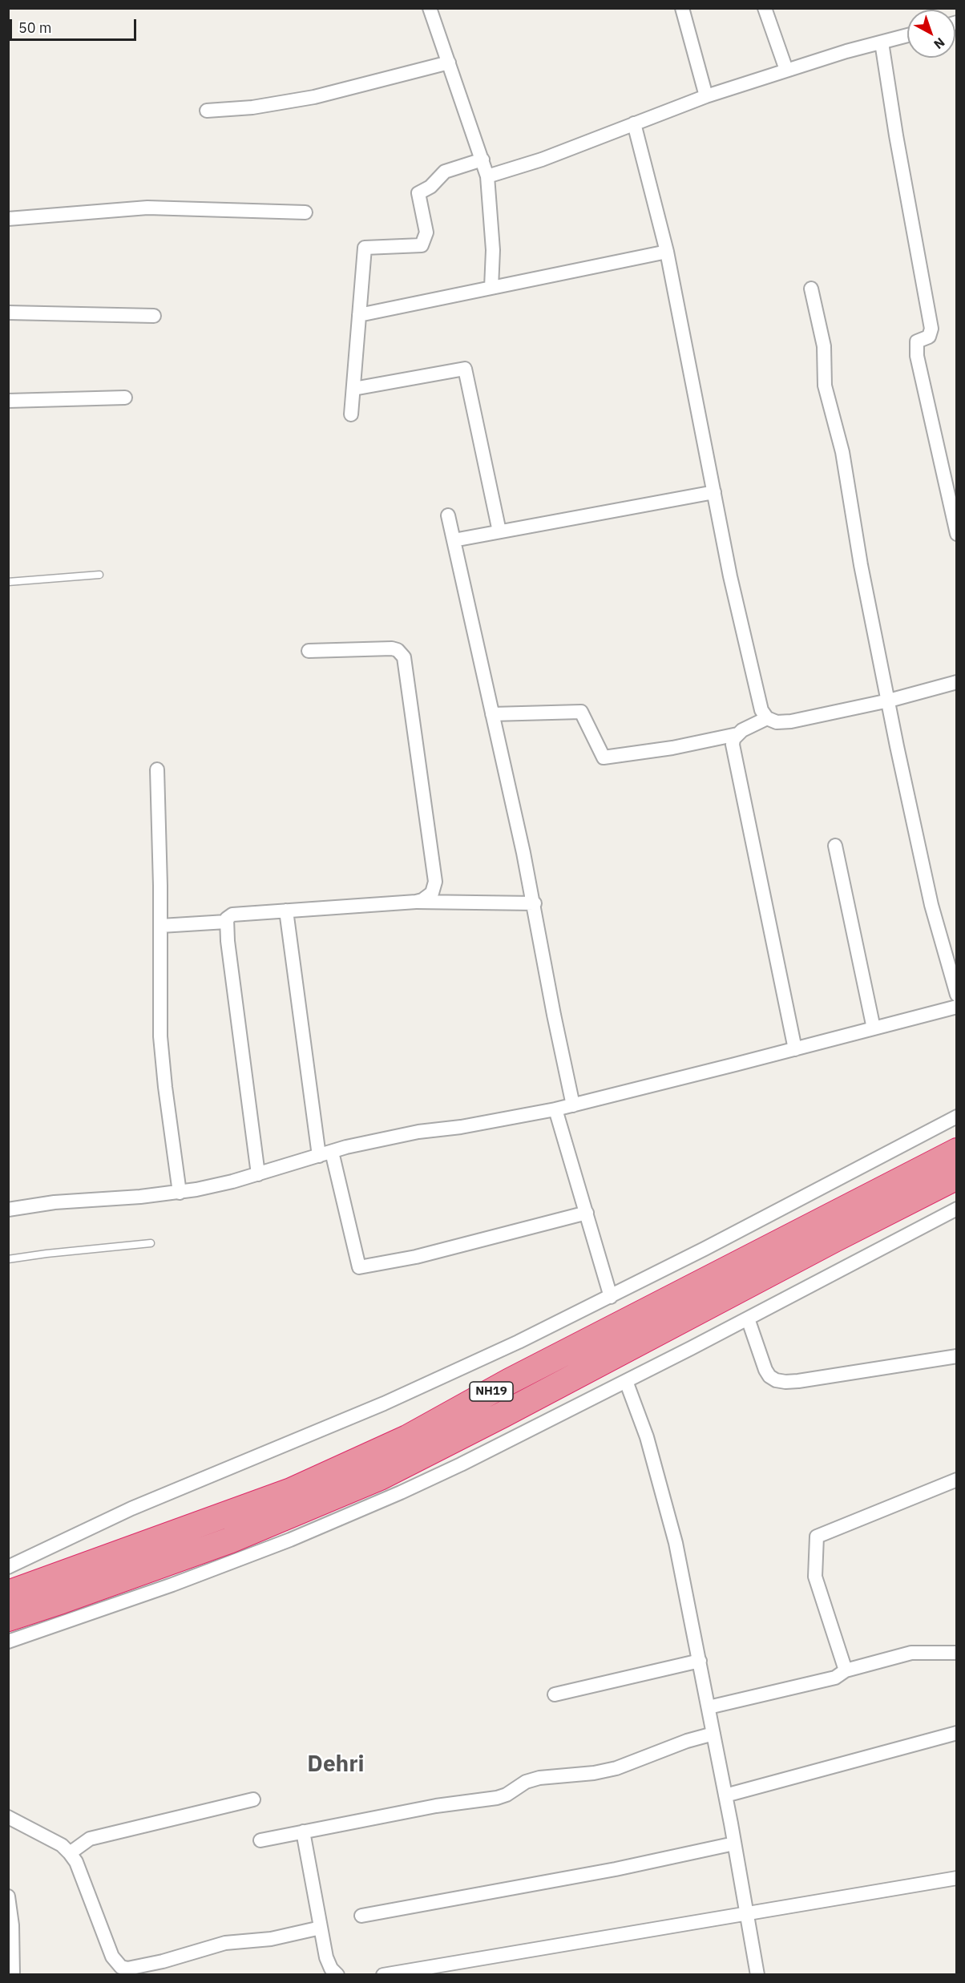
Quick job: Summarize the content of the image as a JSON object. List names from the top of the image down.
{
  "streets": {
    "highway": ["NH19"]
  },
  "districts": ["Dehri"],
  "scale_bar": "50 m",
  "north": "bottom right"
}
